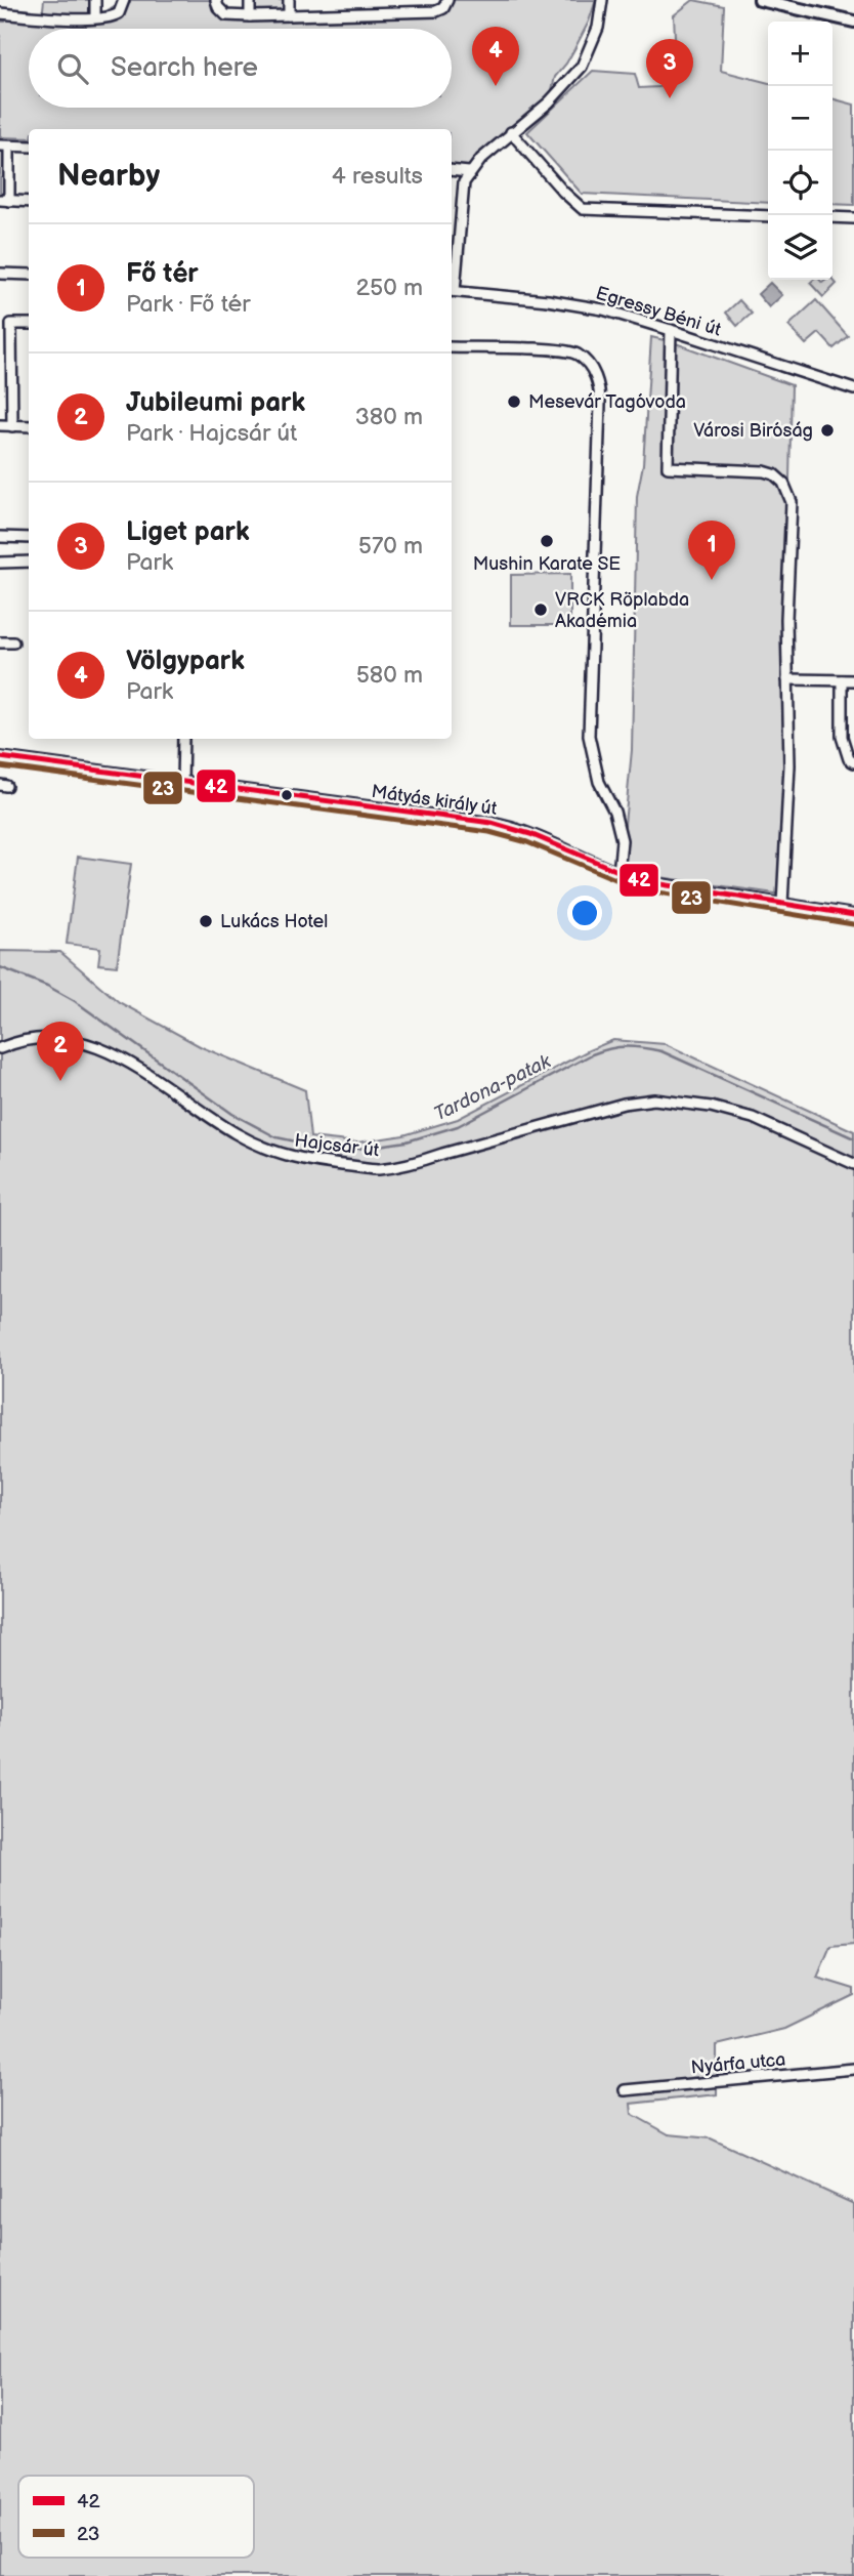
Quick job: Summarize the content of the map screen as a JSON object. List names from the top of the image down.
{
  "streets": {
    "street": [
      "Egressy Béni út",
      "Mátyás király út",
      "Hajcsár út",
      "Nyárfa utca"
    ]
  },
  "water": ["Tardona-patak"],
  "places": [
    "Mesevár Tagóvoda",
    "Városi Biróság",
    "Mushin Karate SE",
    "VRCK Röplabda Akadémia",
    "Lukács Hotel"
  ],
  "lines": ["transit line 42", "transit line 23"],
  "legend": ["42", "23"],
  "page": {
    "map_buttons": ["+", "−"],
    "pins": [
      "4",
      "3",
      "1",
      "2"
    ],
    "search": "Search here",
    "heading": ["Nearby", "4 results"],
    "list": [
      {
        "mark": "1",
        "name": "Fő tér",
        "note": "Park · Fő tér",
        "value": "250 m"
      },
      {
        "mark": "2",
        "name": "Jubileumi park",
        "note": "Park · Hajcsár út",
        "value": "380 m"
      },
      {
        "mark": "3",
        "name": "Liget park",
        "note": "Park",
        "value": "570 m"
      },
      {
        "mark": "4",
        "name": "Völgypark",
        "note": "Park",
        "value": "580 m"
      }
    ]
  }
}
